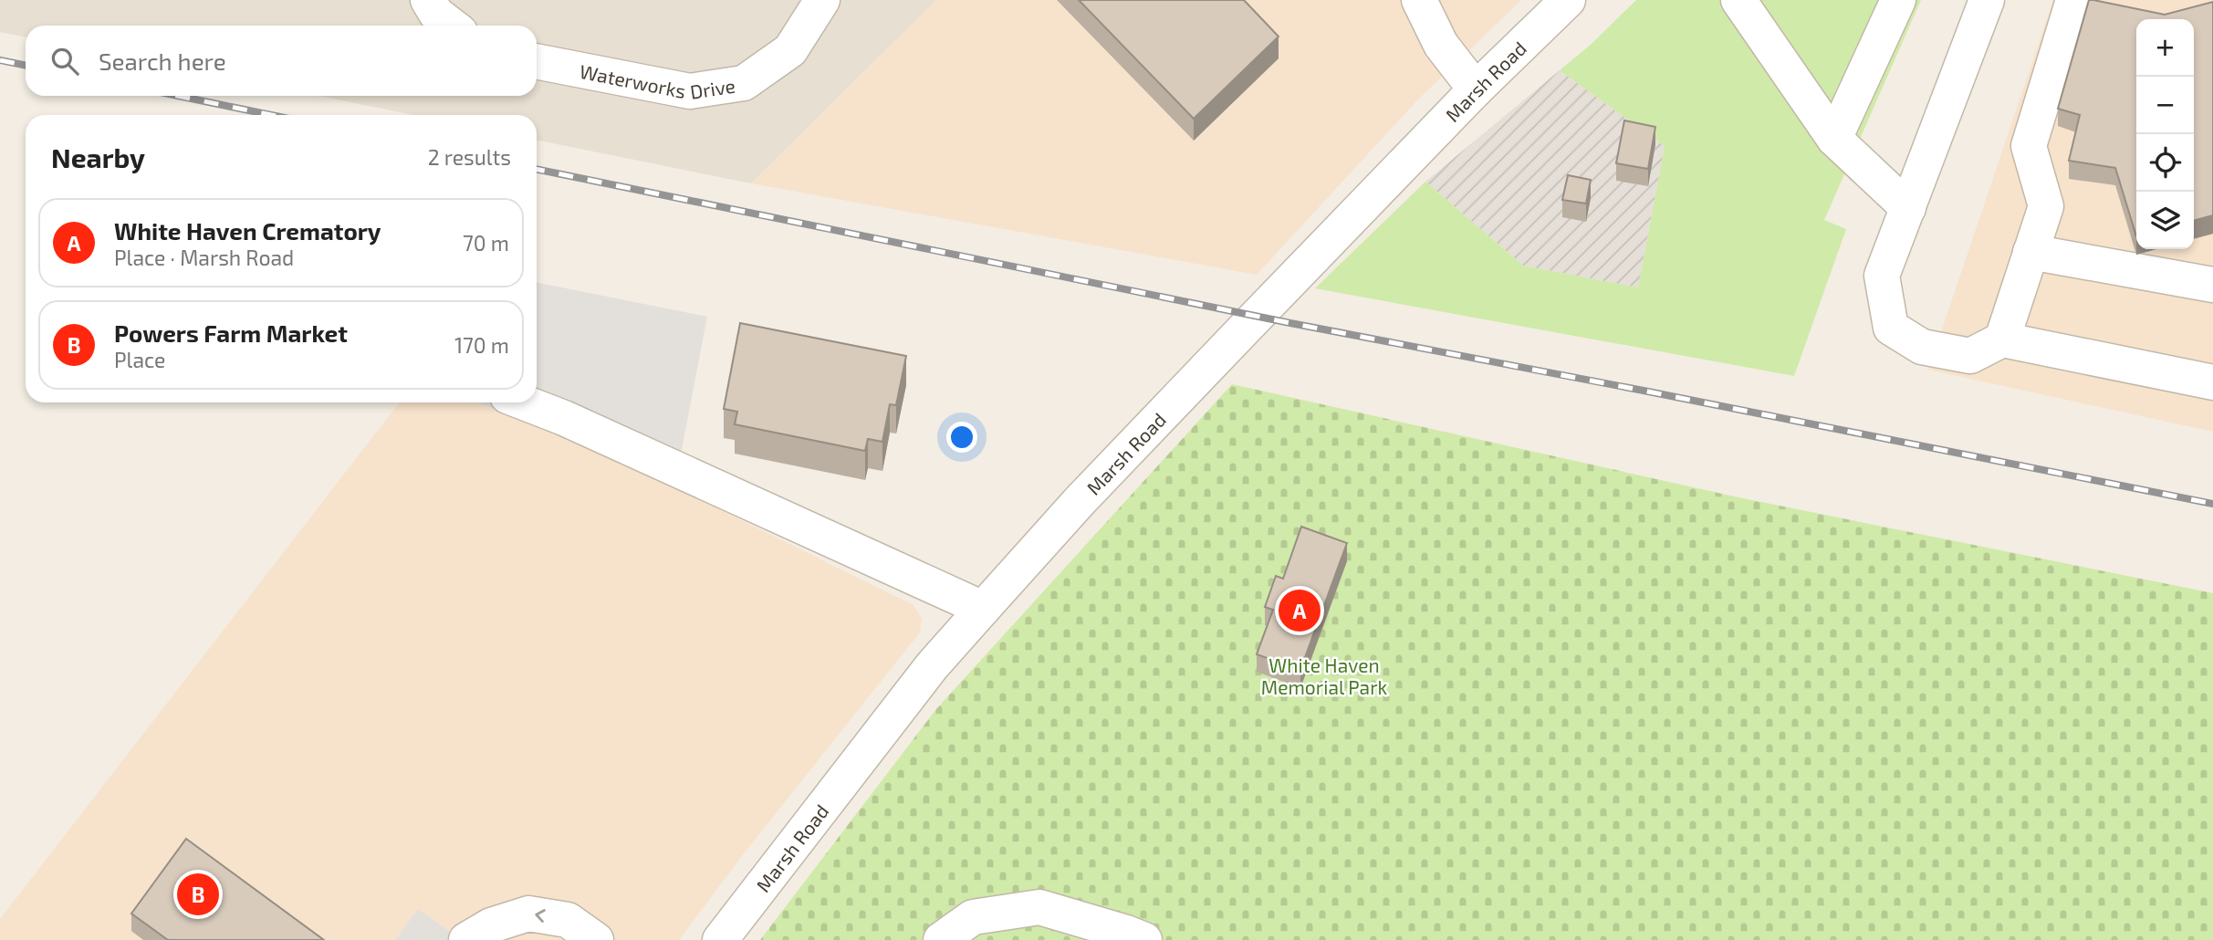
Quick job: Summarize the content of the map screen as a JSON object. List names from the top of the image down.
{
  "streets": {
    "street": ["Waterworks Drive", "Marsh Road"]
  },
  "parks": ["White Haven Memorial Park"],
  "page": {
    "map_buttons": ["+", "−"],
    "search": "Search here",
    "heading": ["Nearby", "2 results"],
    "list": [
      {
        "mark": "A",
        "name": "White Haven Crematory",
        "note": "Place · Marsh Road",
        "value": "70 m"
      },
      {
        "mark": "B",
        "name": "Powers Farm Market",
        "note": "Place",
        "value": "170 m"
      }
    ],
    "pins": ["A", "B"]
  }
}
